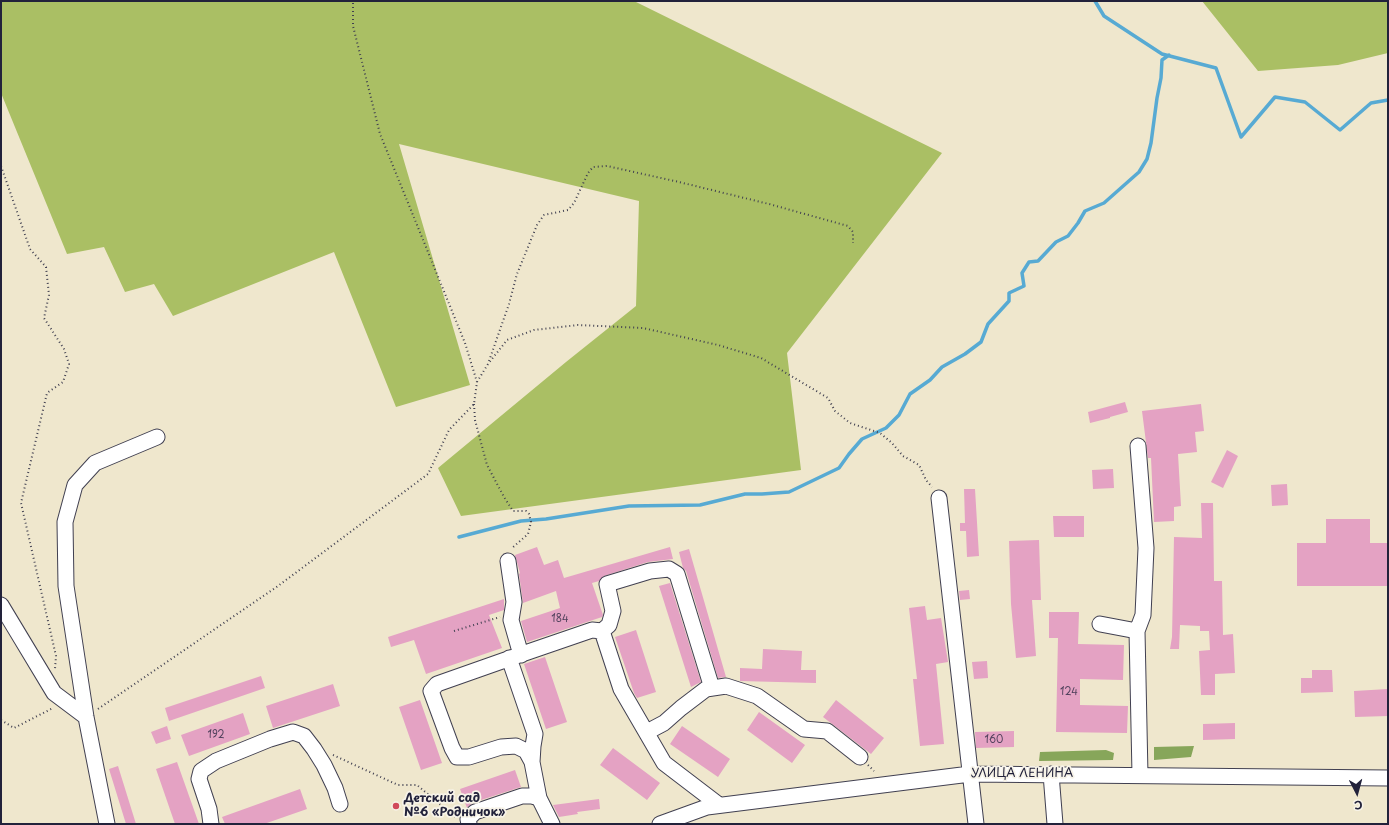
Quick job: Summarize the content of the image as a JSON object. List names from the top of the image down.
{
  "streets": {
    "street": ["УЛИЦА ЛЕНИНА"]
  },
  "places": ["Детский сад №6 «Родничок»"],
  "house_numbers": [
    "184",
    "124",
    "192",
    "160"
  ],
  "north": "bottom"
}
